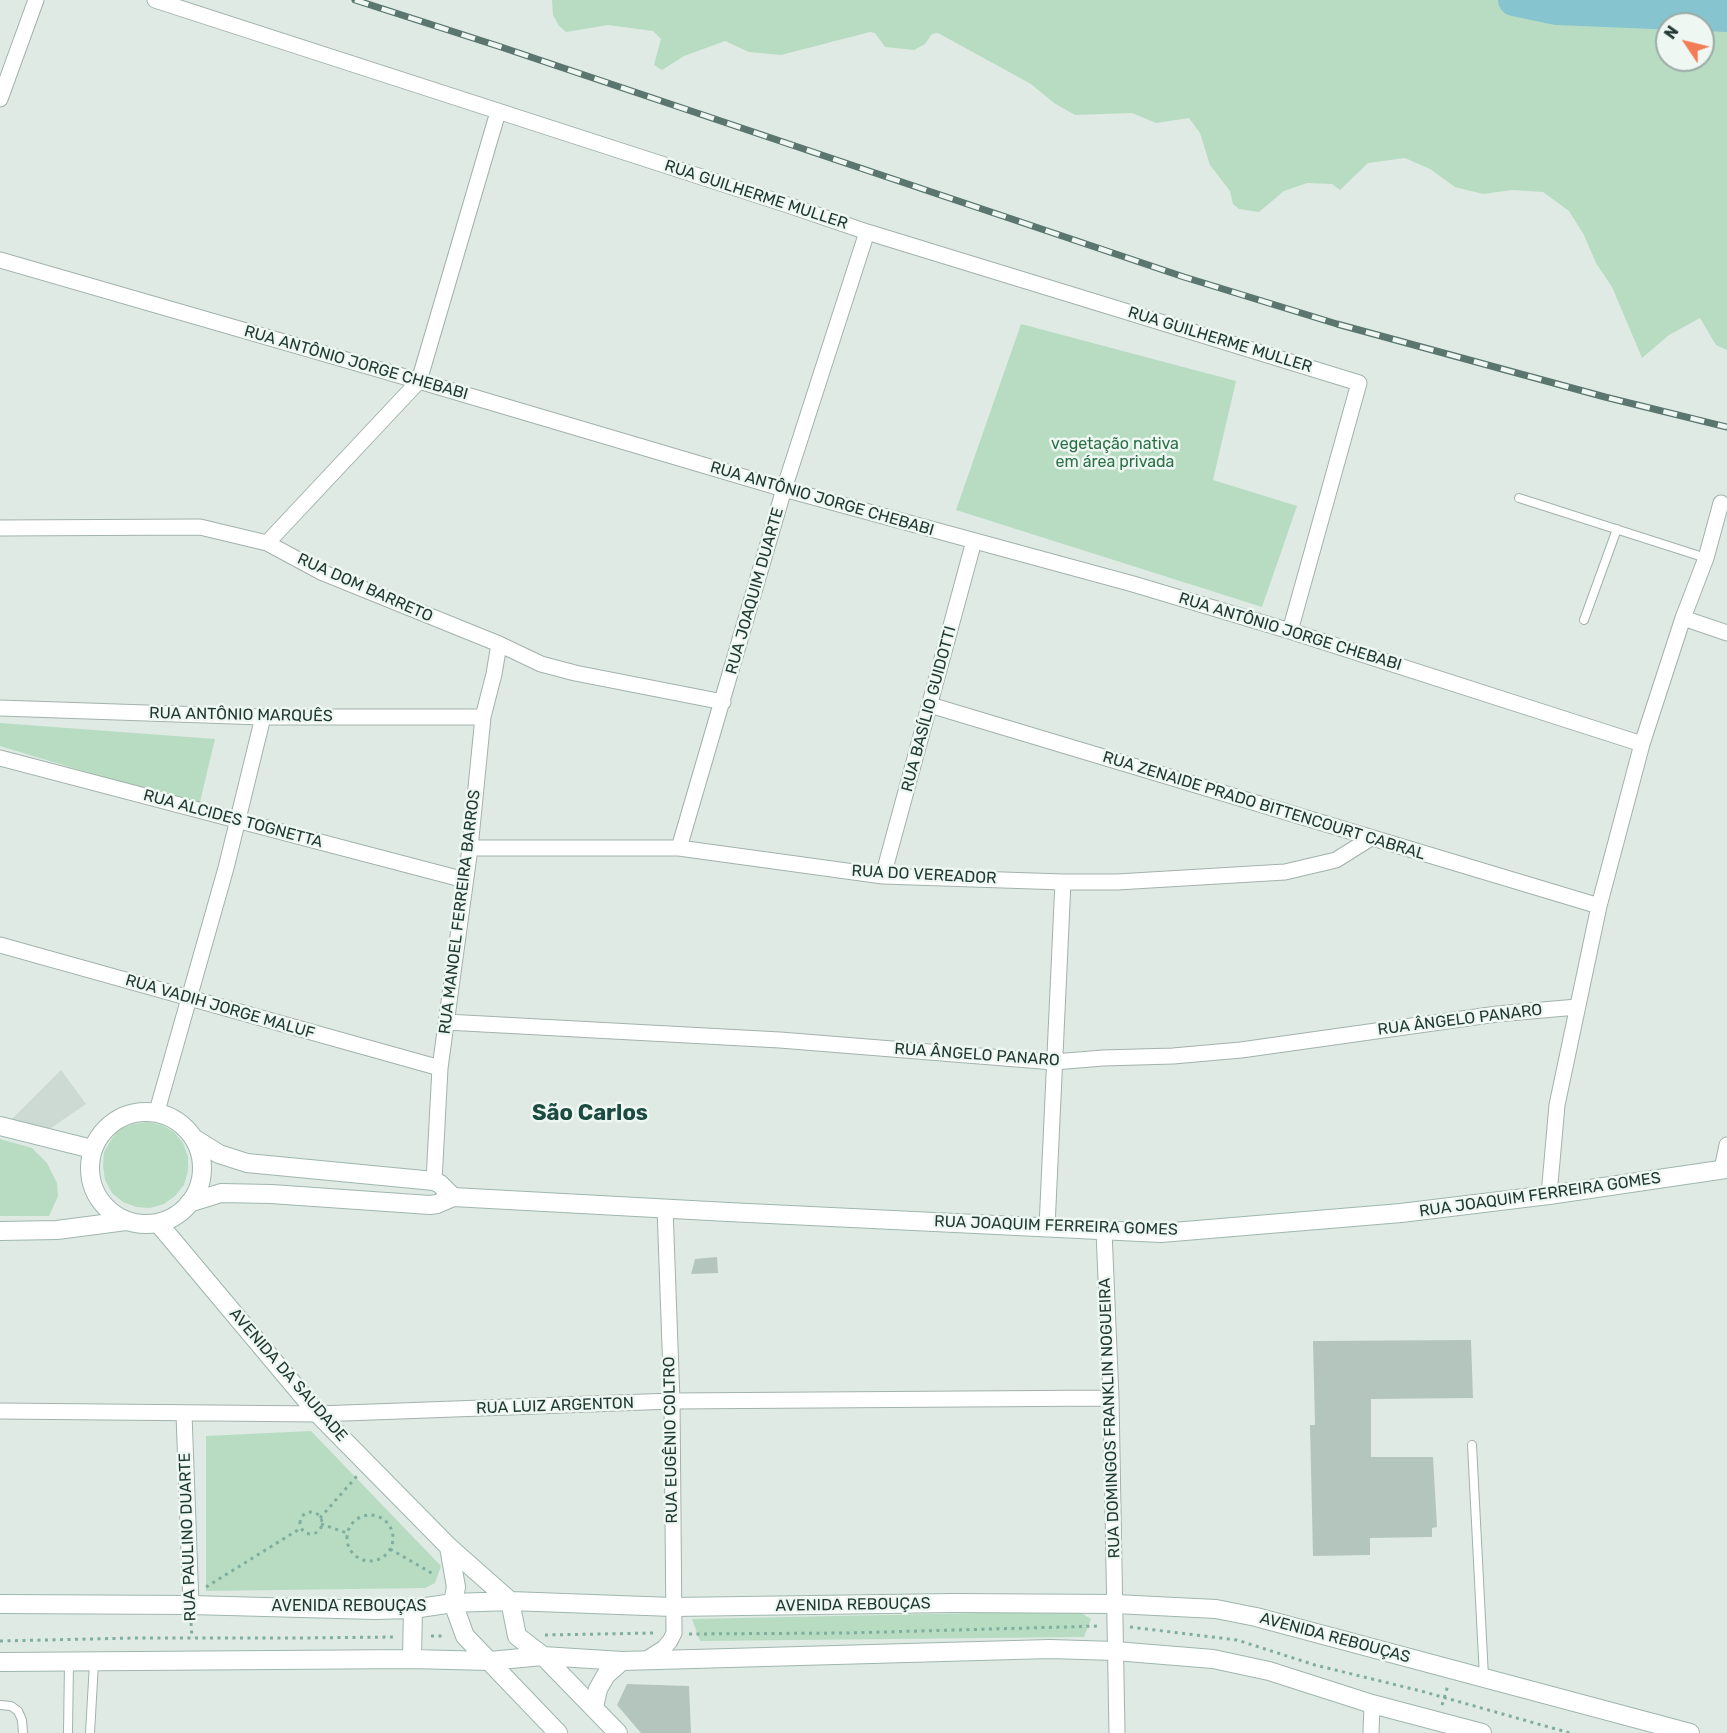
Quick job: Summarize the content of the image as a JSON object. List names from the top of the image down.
{
  "streets": {
    "street": [
      "RUA GUILHERME MULLER",
      "RUA ANTÔNIO JORGE CHEBABI",
      "RUA DOM BARRETO",
      "RUA JOAQUIM DUARTE",
      "RUA BASÍLIO GUIDOTTI",
      "RUA ANTÔNIO MARQUÊS",
      "RUA ZENAIDE PRADO BITTENCOURT CABRAL",
      "RUA ALCIDES TOGNETTA",
      "RUA DO VEREADOR",
      "RUA MANOEL FERREIRA BARROS",
      "RUA VADIH JORGE MALUF",
      "RUA ÂNGELO PANARO",
      "RUA JOAQUIM FERREIRA GOMES",
      "AVENIDA DA SAUDADE",
      "RUA LUIZ ARGENTON",
      "RUA DOMINGOS FRANKLIN NOGUEIRA",
      "RUA EUGÊNIO COLTRO",
      "RUA PAULINO DUARTE",
      "AVENIDA REBOUÇAS"
    ]
  },
  "crossings": [
    ["RUA GUILHERME MULLER", "RUA ANTÔNIO JORGE CHEBABI"],
    ["RUA GUILHERME MULLER", "RUA JOAQUIM DUARTE"],
    ["RUA ANTÔNIO JORGE CHEBABI", "RUA JOAQUIM DUARTE"],
    ["RUA ANTÔNIO JORGE CHEBABI", "RUA BASÍLIO GUIDOTTI"],
    ["RUA DOM BARRETO", "RUA JOAQUIM DUARTE"],
    ["RUA DOM BARRETO", "RUA MANOEL FERREIRA BARROS"],
    ["RUA JOAQUIM DUARTE", "RUA DO VEREADOR"],
    ["RUA BASÍLIO GUIDOTTI", "RUA ZENAIDE PRADO BITTENCOURT CABRAL"],
    ["RUA BASÍLIO GUIDOTTI", "RUA DO VEREADOR"],
    ["RUA ANTÔNIO MARQUÊS", "RUA MANOEL FERREIRA BARROS"],
    ["RUA ZENAIDE PRADO BITTENCOURT CABRAL", "RUA DO VEREADOR"],
    ["RUA ALCIDES TOGNETTA", "RUA MANOEL FERREIRA BARROS"],
    ["RUA DO VEREADOR", "RUA MANOEL FERREIRA BARROS"],
    ["RUA MANOEL FERREIRA BARROS", "RUA VADIH JORGE MALUF"],
    ["RUA MANOEL FERREIRA BARROS", "RUA ÂNGELO PANARO"],
    ["RUA JOAQUIM FERREIRA GOMES", "AVENIDA DA SAUDADE"],
    ["RUA JOAQUIM FERREIRA GOMES", "RUA DOMINGOS FRANKLIN NOGUEIRA"],
    ["RUA JOAQUIM FERREIRA GOMES", "RUA EUGÊNIO COLTRO"],
    ["AVENIDA DA SAUDADE", "RUA LUIZ ARGENTON"],
    ["AVENIDA DA SAUDADE", "AVENIDA REBOUÇAS"],
    ["RUA LUIZ ARGENTON", "RUA DOMINGOS FRANKLIN NOGUEIRA"],
    ["RUA LUIZ ARGENTON", "RUA EUGÊNIO COLTRO"],
    ["RUA LUIZ ARGENTON", "RUA PAULINO DUARTE"],
    ["RUA DOMINGOS FRANKLIN NOGUEIRA", "AVENIDA REBOUÇAS"],
    ["RUA EUGÊNIO COLTRO", "AVENIDA REBOUÇAS"],
    ["RUA PAULINO DUARTE", "AVENIDA REBOUÇAS"]
  ],
  "districts": ["São Carlos"],
  "parks": ["vegetação nativa em área privada"],
  "north": "top left"
}
